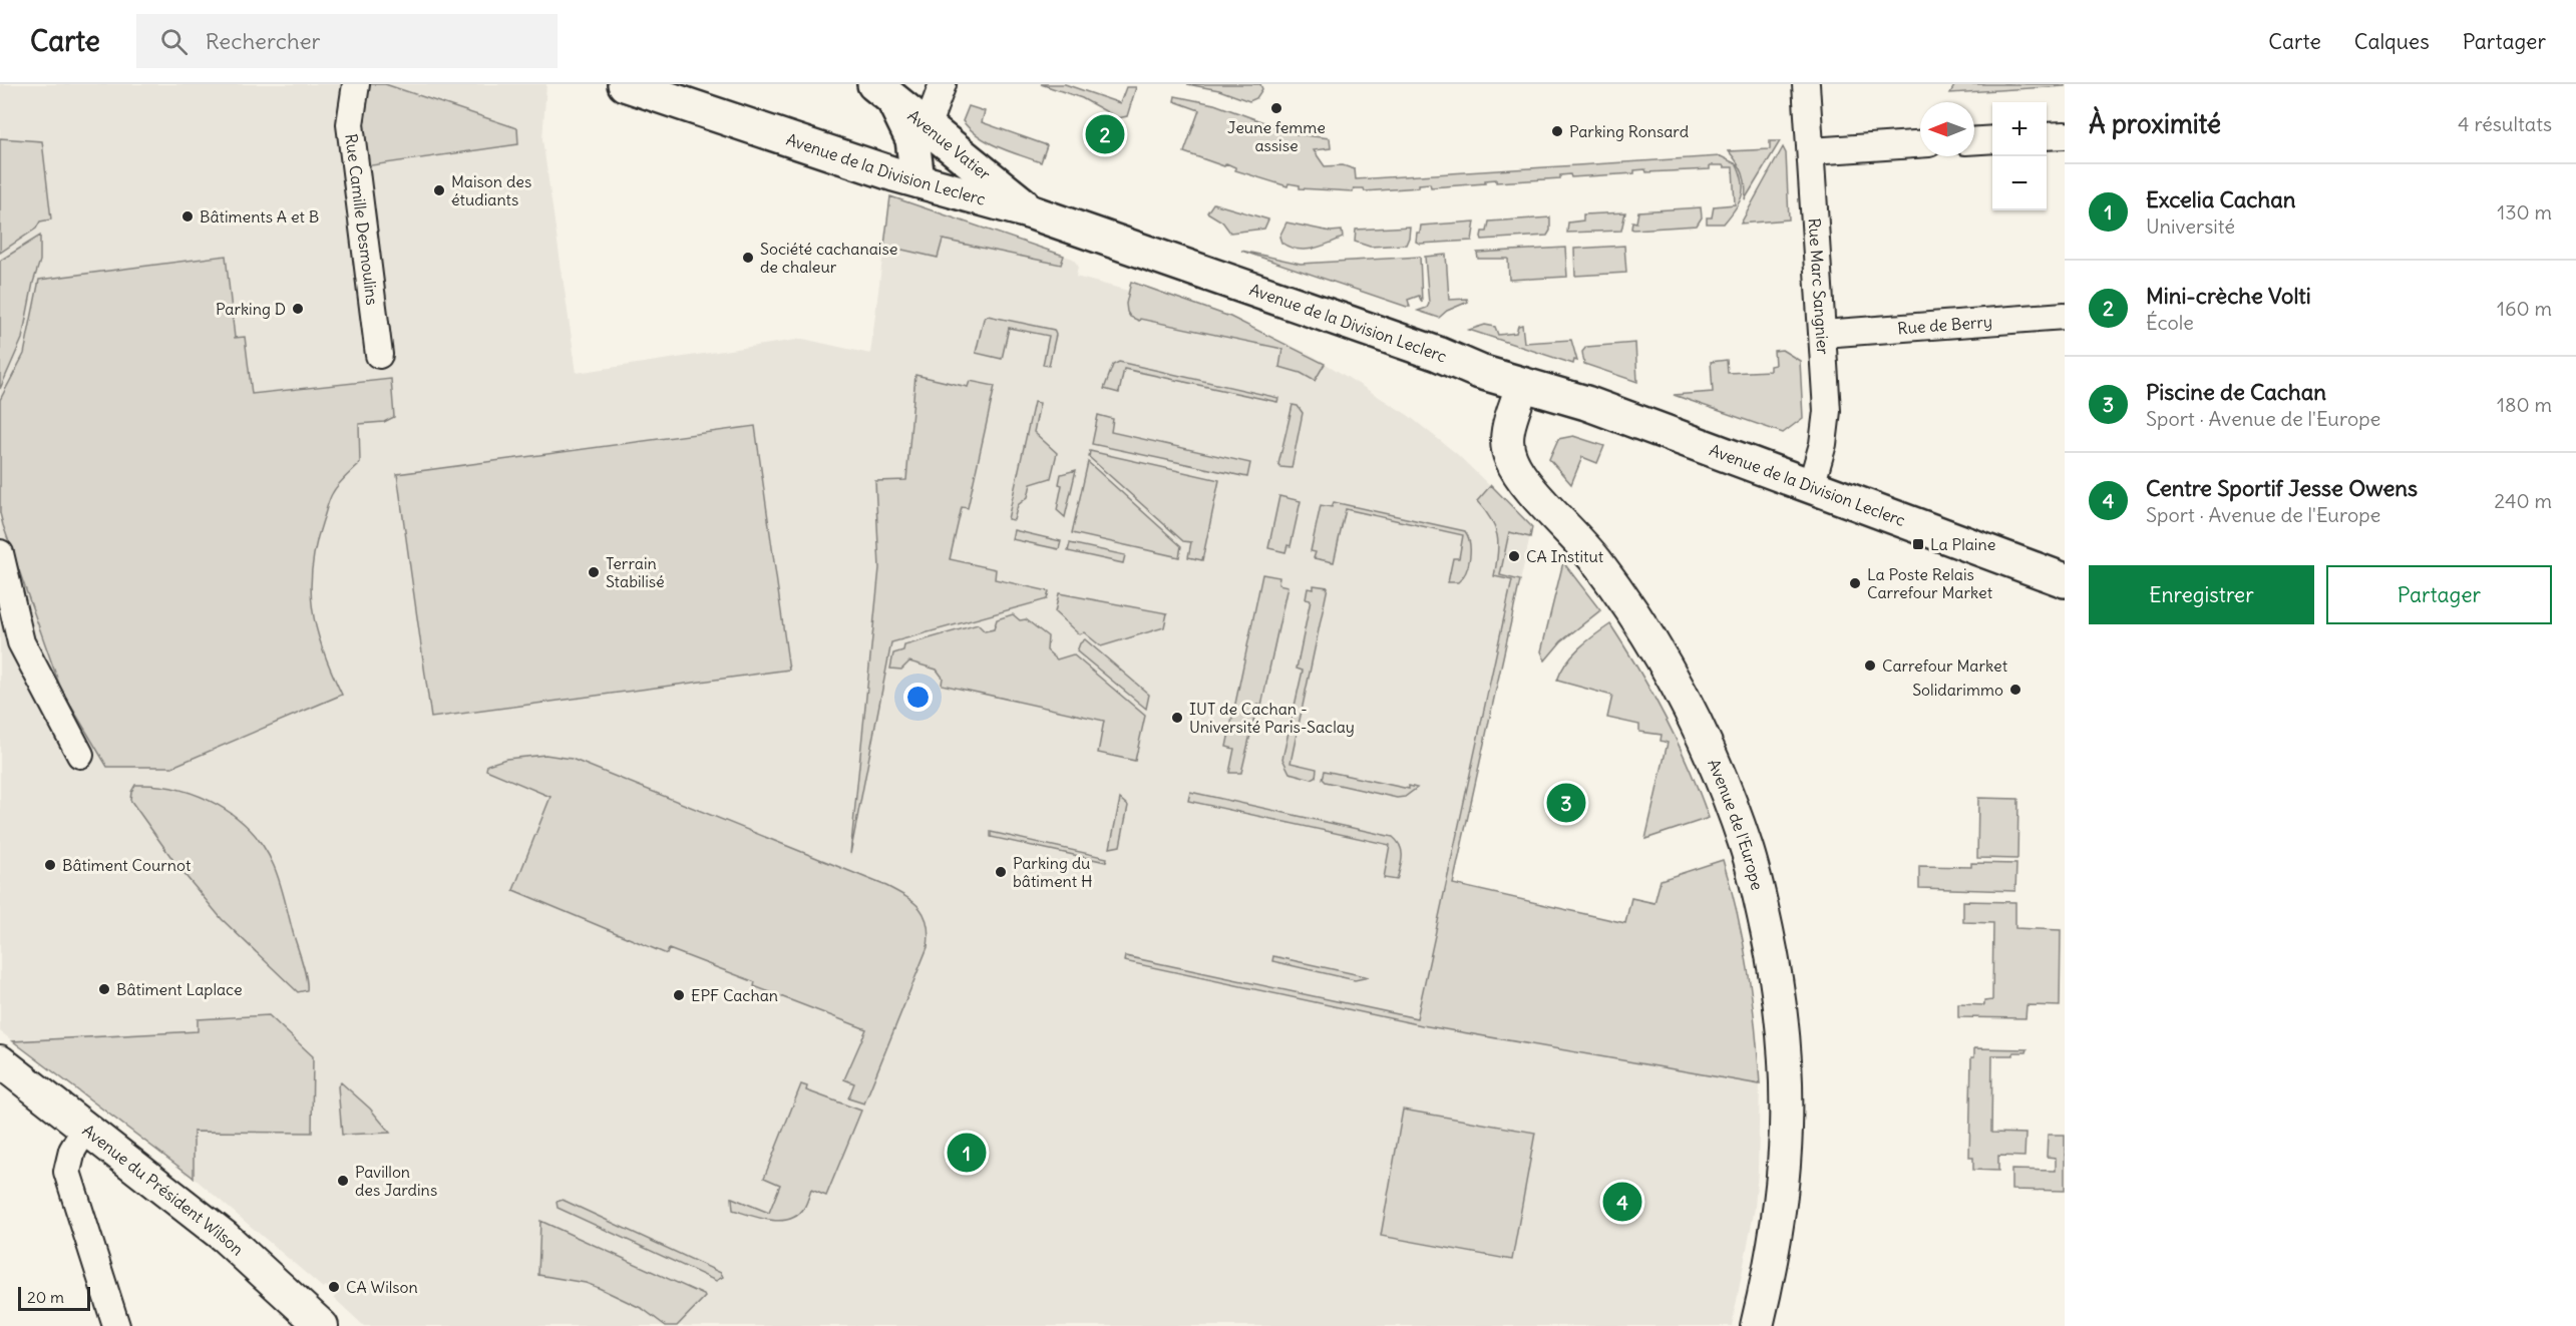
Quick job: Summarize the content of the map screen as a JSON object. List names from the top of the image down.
{
  "streets": {
    "main road": ["Avenue Vatier", "Avenue de la Division Leclerc"],
    "street": [
      "Rue Camille Desmoulins",
      "Rue Marc Sangnier",
      "Rue de Berry",
      "Avenue de l'Europe",
      "Avenue du Président Wilson"
    ]
  },
  "crossings": [
    ["Avenue Vatier", "Avenue de la Division Leclerc"],
    ["Avenue de la Division Leclerc", "Rue Marc Sangnier"],
    ["Avenue de la Division Leclerc", "Avenue de l'Europe"],
    ["Rue Marc Sangnier", "Rue de Berry"]
  ],
  "places": {
    "other": [
      "Jeune femme assise",
      "Parking Ronsard",
      "Maison des étudiants",
      "Bâtiments A et B",
      "Société cachanaise de chaleur",
      "Parking D",
      "CA Institut",
      "Terrain Stabilisé",
      "La Poste Relais Carrefour Market",
      "Carrefour Market",
      "Solidarimmo",
      "IUT de Cachan - Université Paris-Saclay",
      "Bâtiment Cournot",
      "Parking du bâtiment H",
      "Bâtiment Laplace",
      "EPF Cachan",
      "Pavillon des Jardins",
      "CA Wilson"
    ],
    "transit": ["La Plaine"]
  },
  "scale_bar": "20 m",
  "north": "left",
  "page": {
    "header": "Carte",
    "search": "Rechercher",
    "nav": ["Carte", "Calques", "Partager"],
    "heading": ["À proximité", "4 résultats"],
    "map_buttons": ["+", "−"],
    "pins": [
      "2",
      "3",
      "1",
      "4"
    ],
    "list": [
      {
        "mark": "1",
        "name": "Excelia Cachan",
        "note": "Université",
        "value": "130 m"
      },
      {
        "mark": "2",
        "name": "Mini-crèche Volti",
        "note": "École",
        "value": "160 m"
      },
      {
        "mark": "3",
        "name": "Piscine de Cachan",
        "note": "Sport · Avenue de l'Europe",
        "value": "180 m"
      },
      {
        "mark": "4",
        "name": "Centre Sportif Jesse Owens",
        "note": "Sport · Avenue de l'Europe",
        "value": "240 m"
      }
    ],
    "buttons": ["Enregistrer", "Partager"],
    "scale": "20 m"
  }
}
